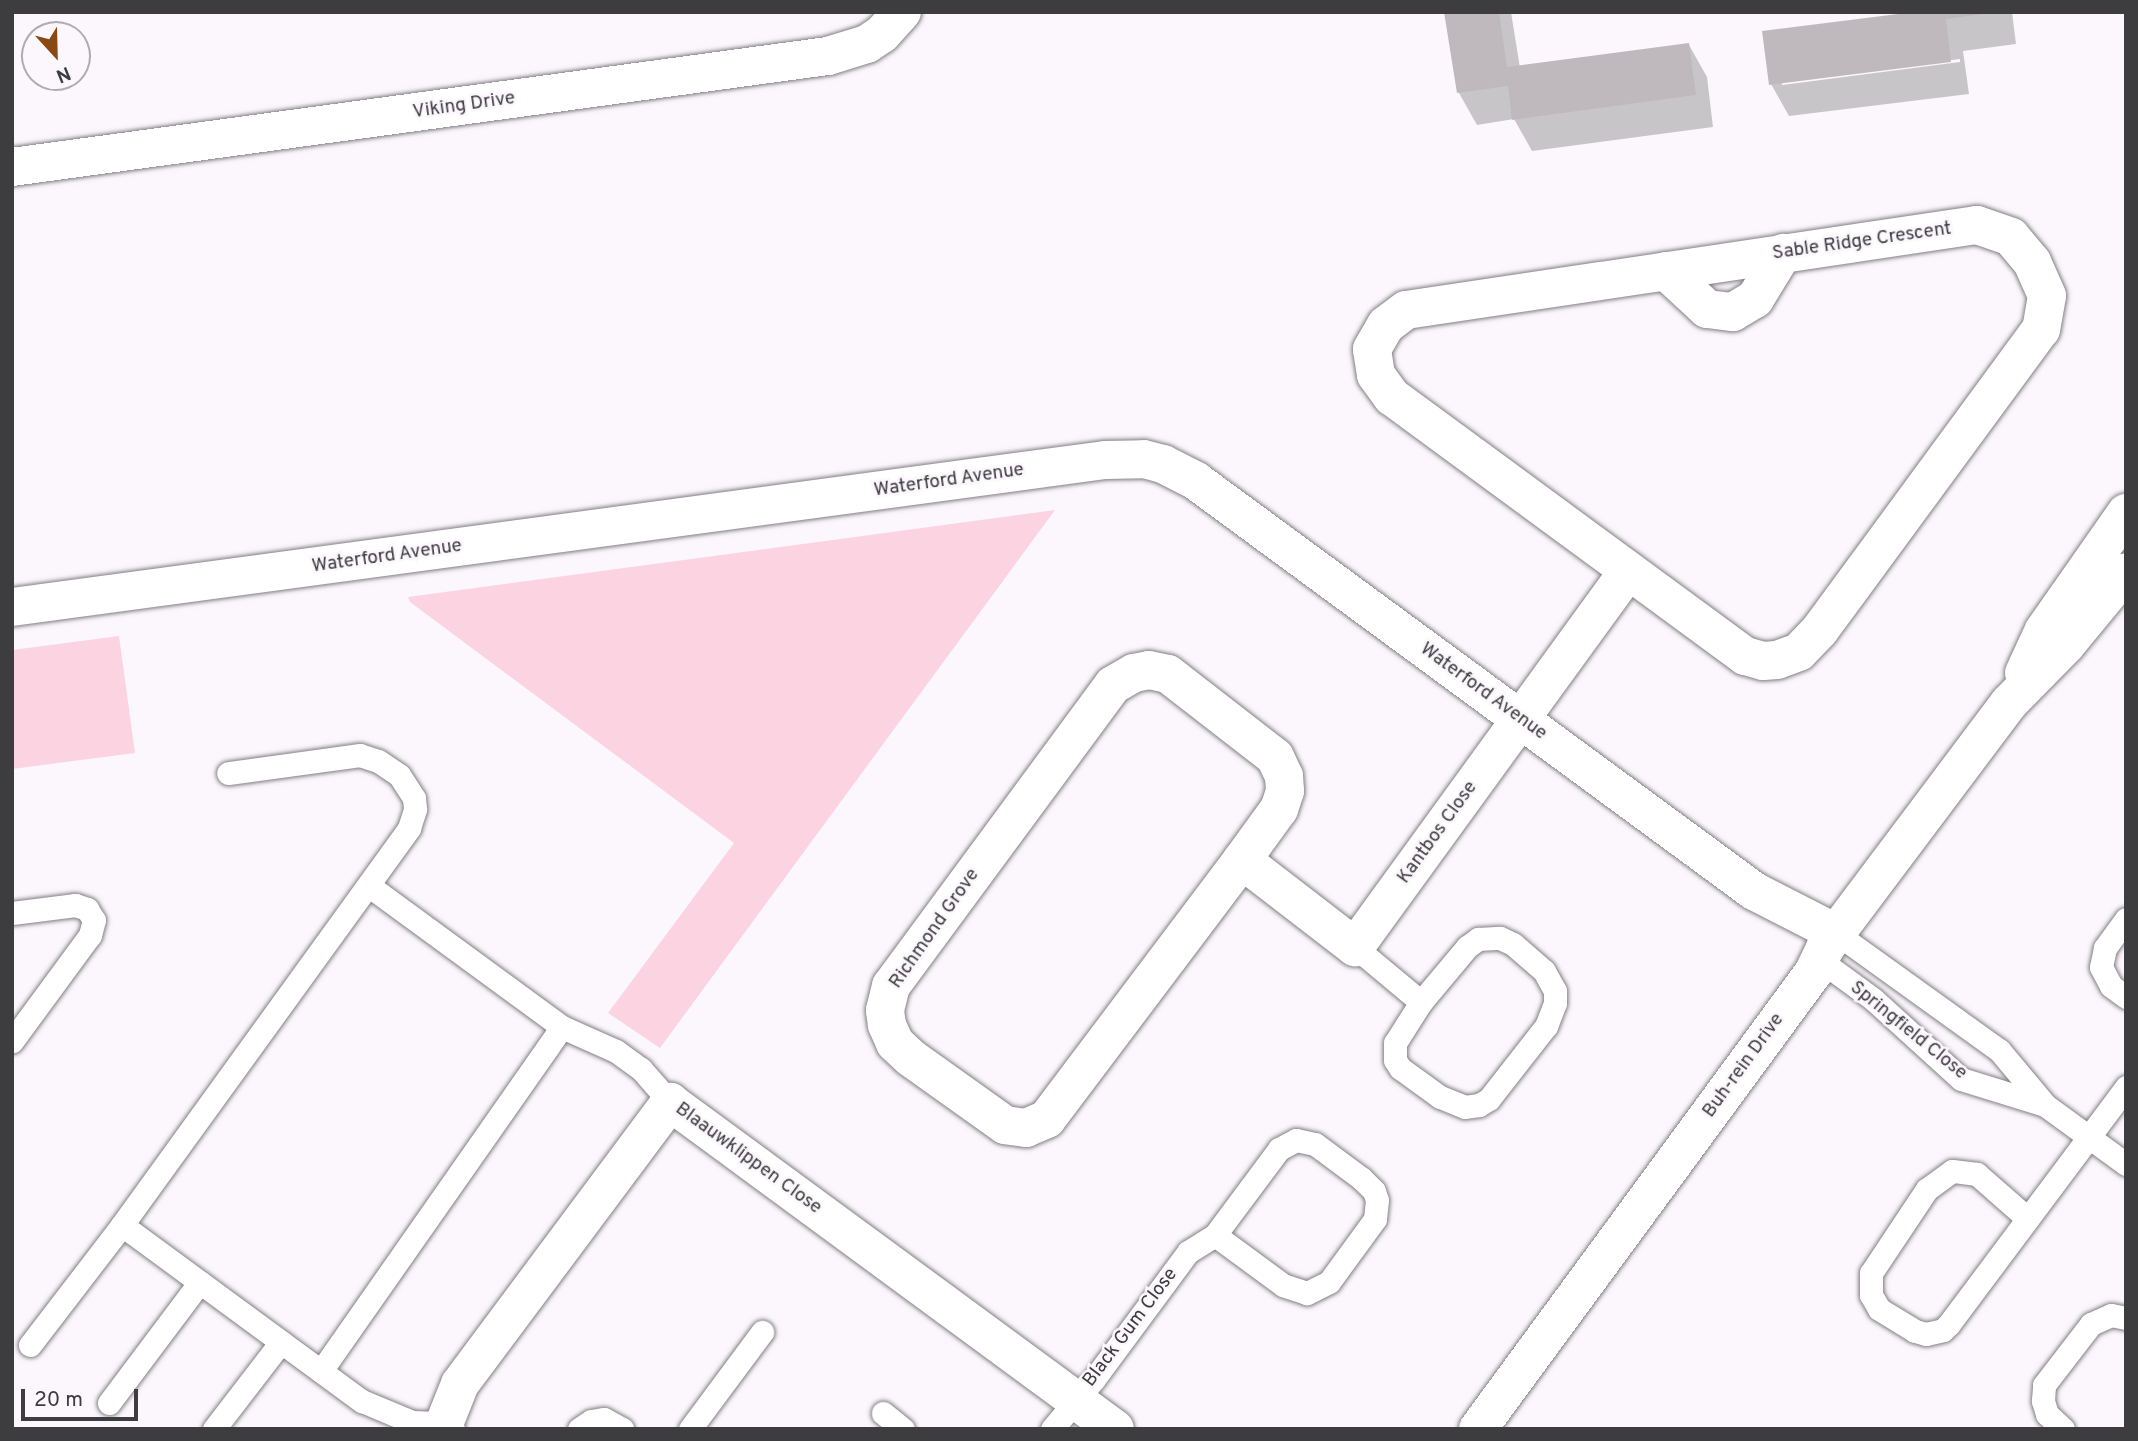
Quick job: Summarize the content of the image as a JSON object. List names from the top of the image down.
{
  "streets": {
    "street": [
      "Viking Drive",
      "Sable Ridge Crescent",
      "Waterford Avenue",
      "Kantbos Close",
      "Richmond Grove",
      "Buh-rein Drive",
      "Blaauwklippen Close"
    ],
    "lane": ["Springfield Close", "Black Gum Close"]
  },
  "crossings": [
    ["Waterford Avenue", "Kantbos Close"],
    ["Waterford Avenue", "Springfield Close"],
    ["Waterford Avenue", "Buh-rein Drive"],
    ["Springfield Close", "Buh-rein Drive"],
    ["Blaauwklippen Close", "Black Gum Close"]
  ],
  "scale_bar": "20 m",
  "north": "bottom"
}
